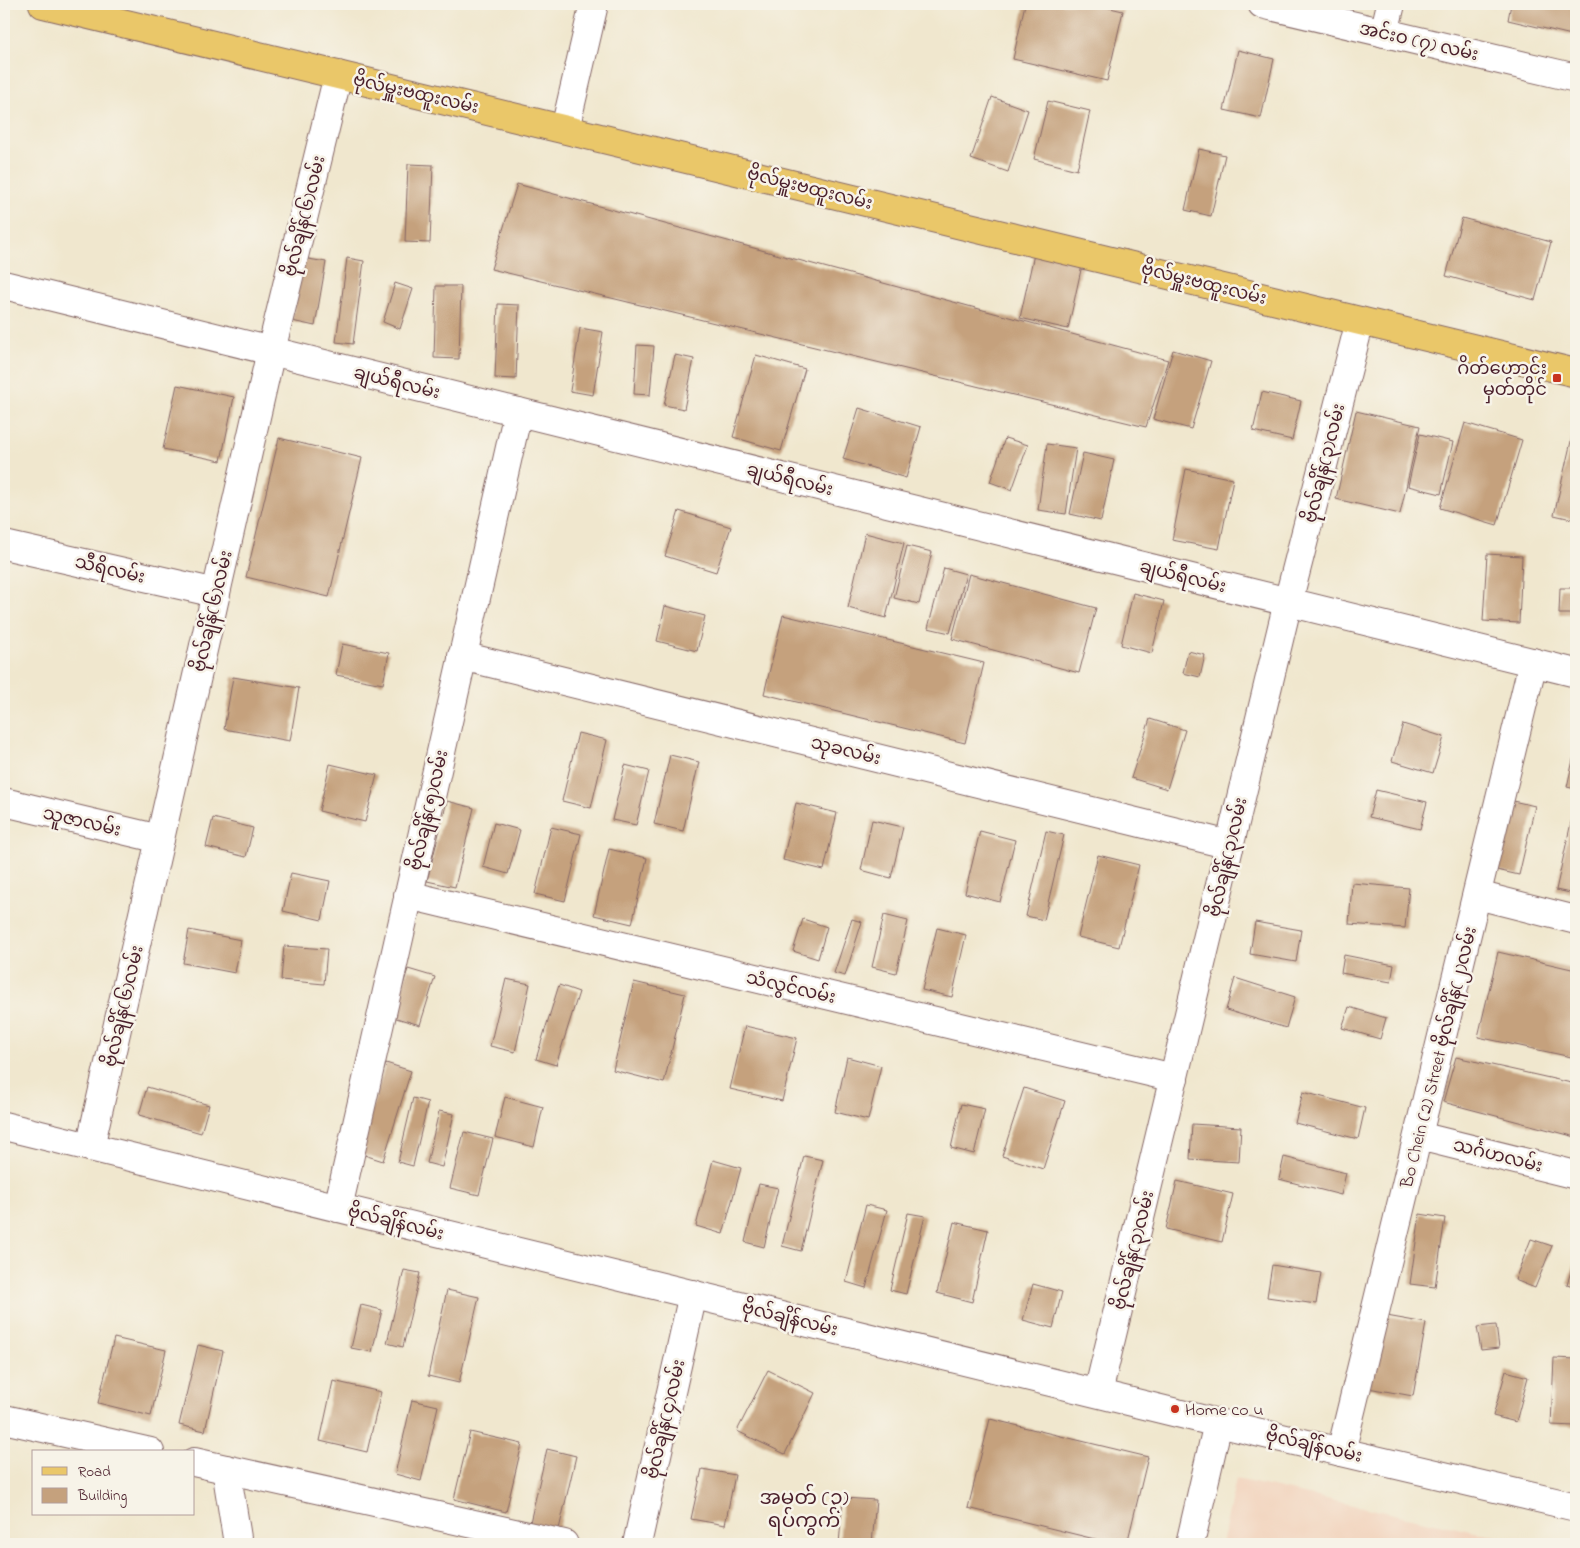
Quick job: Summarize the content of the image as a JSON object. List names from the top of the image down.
{
  "streets": {
    "main road": ["ဗိုလ်မှူးဗထူးလမ်း"],
    "street": [
      "အင်းဝ (၇) လမ်း",
      "ဗိုလ်ချိန်(၆)လမ်း",
      "ချယ်ရီလမ်း",
      "ဗိုလ်ချိန်(၃)လမ်း",
      "သီရိလမ်း",
      "သုခလမ်း",
      "ဗိုလ်ချိန်(၅)လမ်း",
      "သူဇာလမ်း",
      "သံလွင်လမ်း",
      "Bo Chein (2) Street ဗိုလ်ချိန်(၂)လမ်း",
      "သင်္ဂဟလမ်း",
      "ဗိုလ်ချိန်လမ်း",
      "ဗိုလ်ချိန်(၄)လမ်း"
    ]
  },
  "crossings": [
    ["ဗိုလ်မှူးဗထူးလမ်း", "ဗိုလ်ချိန်(၆)လမ်း"],
    ["ဗိုလ်မှူးဗထူးလမ်း", "ဗိုလ်ချိန်(၃)လမ်း"],
    ["ဗိုလ်ချိန်(၆)လမ်း", "ချယ်ရီလမ်း"],
    ["ဗိုလ်ချိန်(၆)လမ်း", "သီရိလမ်း"],
    ["ဗိုလ်ချိန်(၆)လမ်း", "သူဇာလမ်း"],
    ["ဗိုလ်ချိန်(၆)လမ်း", "ဗိုလ်ချိန်လမ်း"],
    ["ချယ်ရီလမ်း", "ဗိုလ်ချိန်(၃)လမ်း"],
    ["ချယ်ရီလမ်း", "ဗိုလ်ချိန်(၅)လမ်း"],
    ["ချယ်ရီလမ်း", "Bo Chein (2) Street ဗိုလ်ချိန်(၂)လမ်း"],
    ["ဗိုလ်ချိန်(၃)လမ်း", "သုခလမ်း"],
    ["ဗိုလ်ချိန်(၃)လမ်း", "သံလွင်လမ်း"],
    ["ဗိုလ်ချိန်(၃)လမ်း", "ဗိုလ်ချိန်လမ်း"],
    ["သုခလမ်း", "ဗိုလ်ချိန်(၅)လမ်း"],
    ["ဗိုလ်ချိန်(၅)လမ်း", "သံလွင်လမ်း"],
    ["ဗိုလ်ချိန်(၅)လမ်း", "ဗိုလ်ချိန်လမ်း"],
    ["Bo Chein (2) Street ဗိုလ်ချိန်(၂)လမ်း", "သင်္ဂဟလမ်း"],
    ["Bo Chein (2) Street ဗိုလ်ချိန်(၂)လမ်း", "ဗိုလ်ချိန်လမ်း"],
    ["ဗိုလ်ချိန်လမ်း", "ဗိုလ်ချိန်(၄)လမ်း"]
  ],
  "districts": ["အမှတ် (၃) ရပ်ကွက်"],
  "places": {
    "transit": ["ဂိတ်ဟောင်း မှတ်တိုင်"],
    "other": ["Home co u"]
  },
  "legend": ["Road", "Building"]
}
